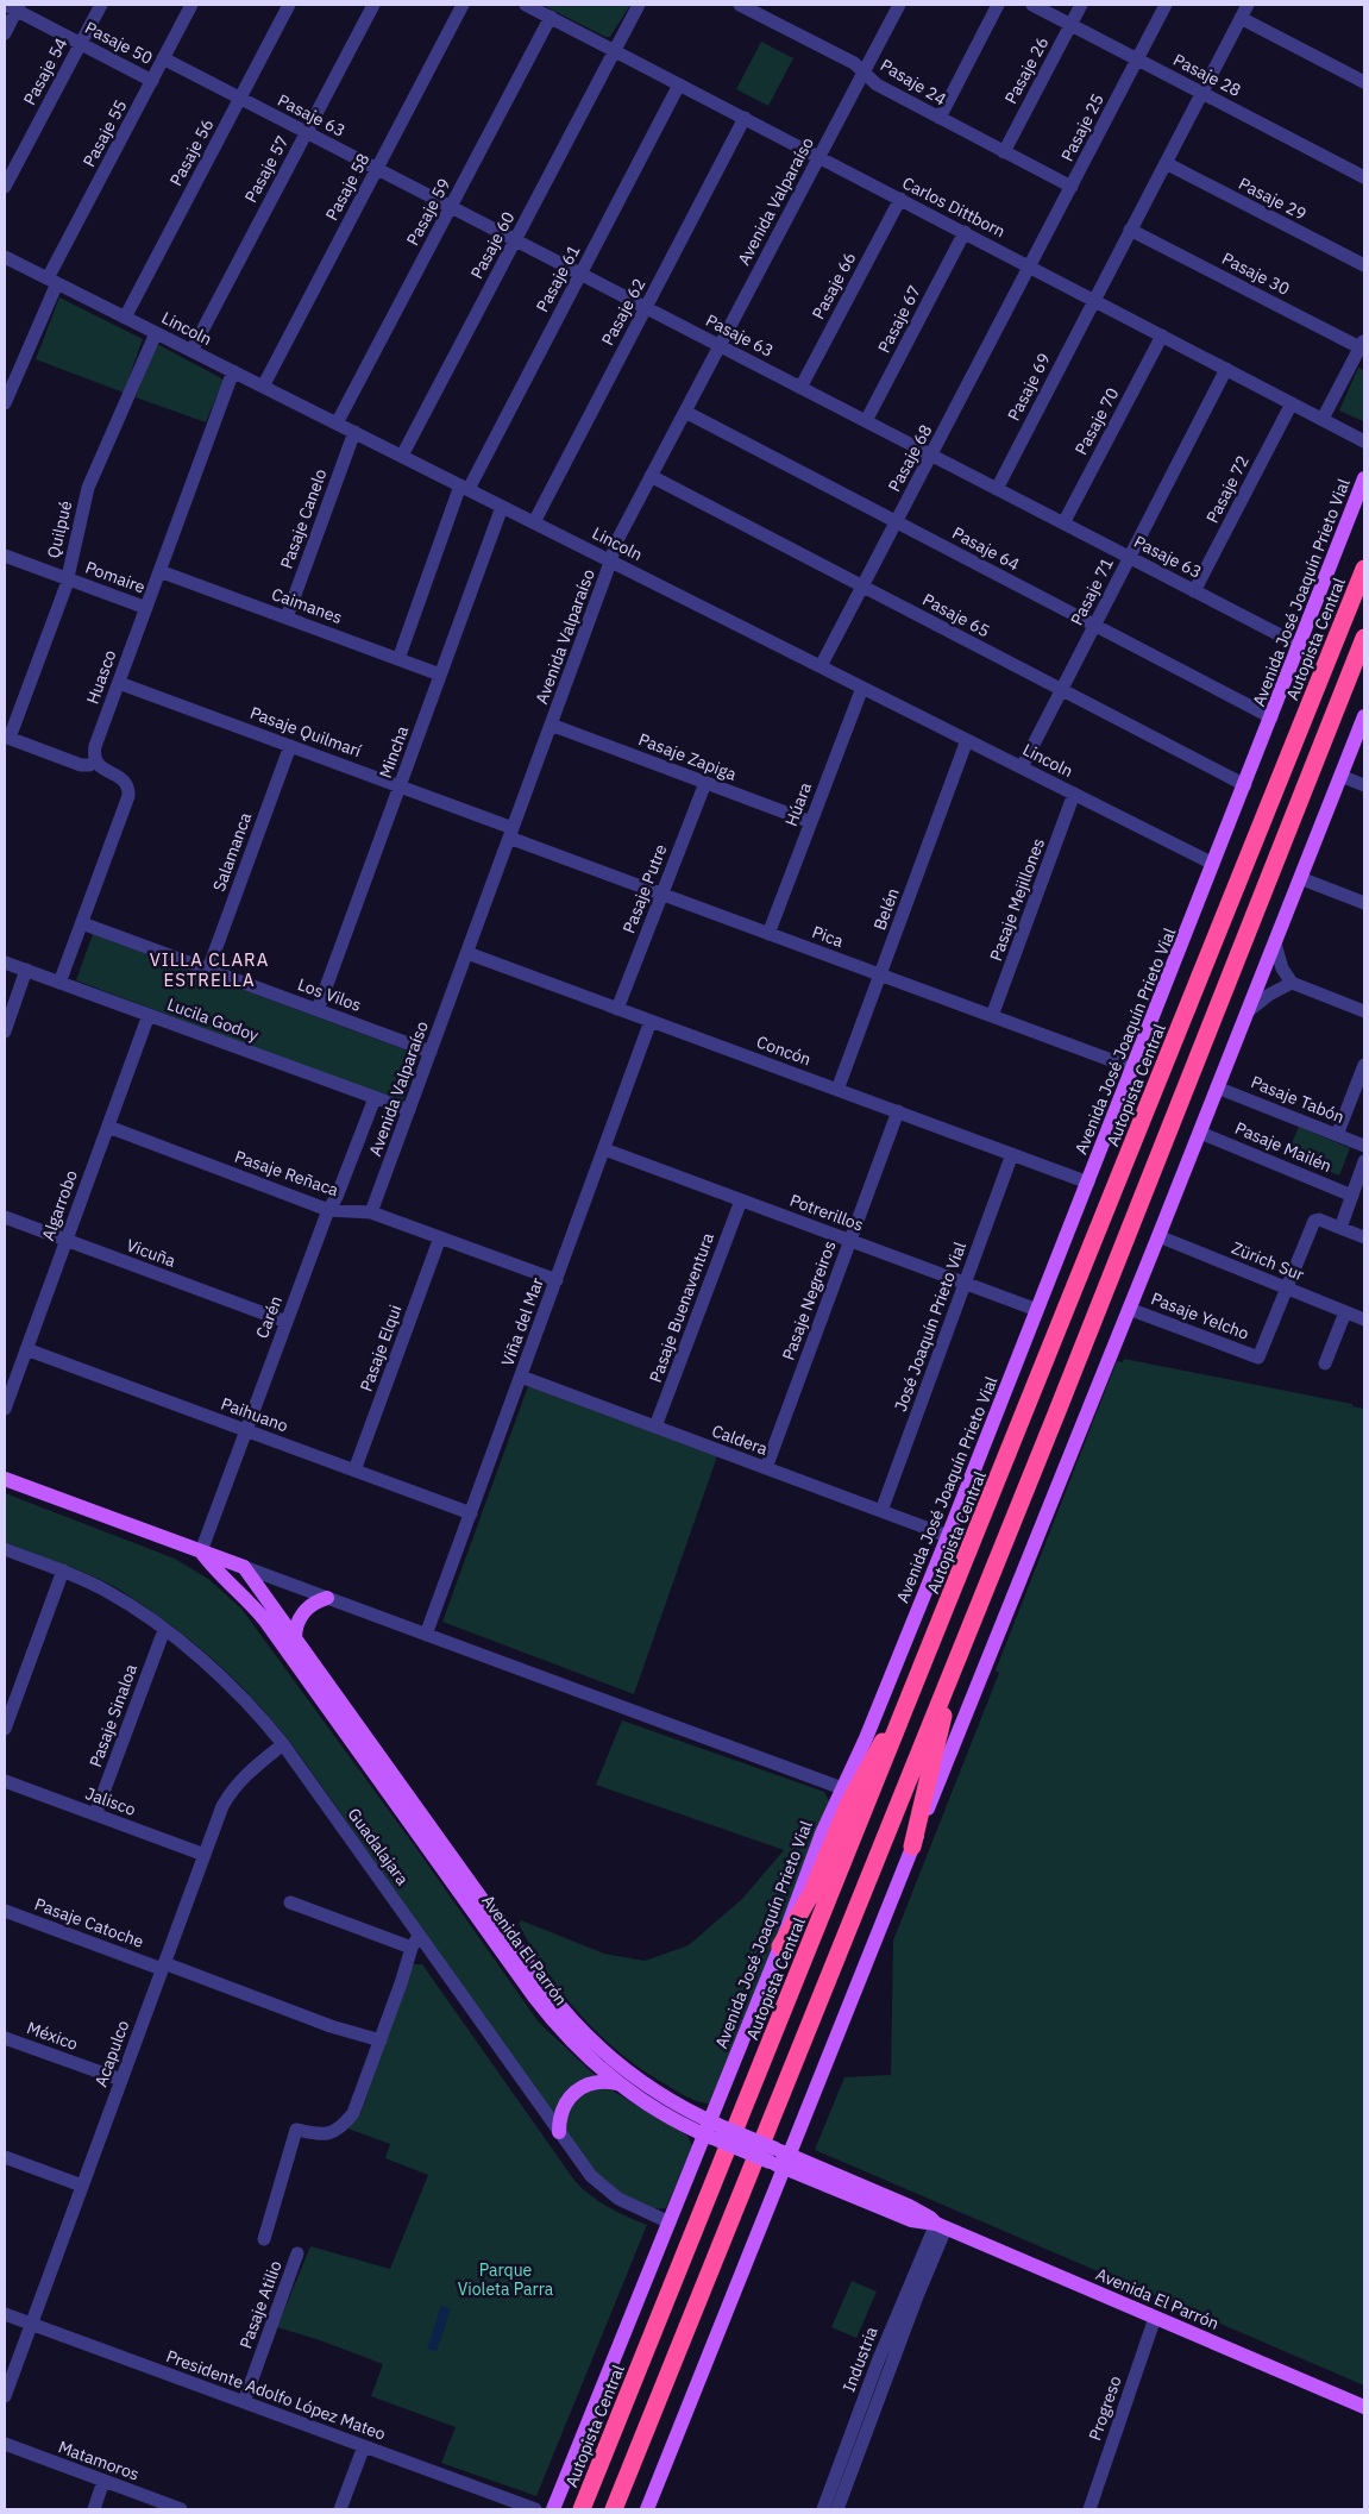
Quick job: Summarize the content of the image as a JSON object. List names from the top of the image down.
{
  "streets": {
    "highway": ["Autopista Central"],
    "main road": ["Avenida José Joaquín Prieto Vial", "Avenida El Parrón"],
    "street": [
      "Pasaje 50",
      "Pasaje 26",
      "Pasaje 54",
      "Pasaje 28",
      "Pasaje 24",
      "Pasaje 63",
      "Pasaje 25",
      "Pasaje 55",
      "Pasaje 56",
      "Pasaje 57",
      "Pasaje 58",
      "Pasaje 29",
      "Avenida Valparaíso",
      "Carlos Dittborn",
      "Pasaje 59",
      "Pasaje 60",
      "Pasaje 30",
      "Pasaje 61",
      "Pasaje 66",
      "Pasaje 62",
      "Pasaje 67",
      "Lincoln",
      "Pasaje 69",
      "Pasaje 70",
      "Pasaje 68",
      "Pasaje 72",
      "Pasaje Canelo",
      "Quilpué",
      "Pasaje 64",
      "Pomaire",
      "Pasaje 71",
      "Caimanes",
      "Pasaje 65",
      "Huasco",
      "Pasaje Quilmarí",
      "Mincha",
      "Pasaje Zapiga",
      "Húara",
      "Salamanca",
      "Pasaje Putre",
      "Pasaje Mejillones",
      "Belén",
      "Pica",
      "Los Vilos",
      "Lucila Godoy",
      "Concón",
      "Pasaje Tabón",
      "Pasaje Mailén",
      "Pasaje Reñaca",
      "Algarrobo",
      "Potrerillos",
      "Vicuña",
      "Zürich Sur",
      "Pasaje Negreiros",
      "Pasaje Buenaventura",
      "Pasaje Yelcho",
      "Carén",
      "Viña del Mar",
      "José Joaquín Prieto Vial",
      "Pasaje Elqui",
      "Paihuano",
      "Caldera",
      "Pasaje Sinaloa",
      "Jalisco",
      "Guadalajara",
      "Pasaje Catoche",
      "México",
      "Acapulco",
      "Pasaje Atilio",
      "Industria",
      "Presidente Adolfo López Mateo",
      "Progreso",
      "Matamoros"
    ]
  },
  "crossings": [
    ["Pasaje 50", "Pasaje 54"],
    ["Pasaje 50", "Pasaje 55"],
    ["Pasaje 26", "Pasaje 28"],
    ["Pasaje 26", "Pasaje 24"],
    ["Pasaje 28", "Pasaje 25"],
    ["Pasaje 24", "Pasaje 25"],
    ["Pasaje 24", "Avenida Valparaíso"],
    ["Pasaje 63", "Pasaje 55"],
    ["Pasaje 63", "Pasaje 56"],
    ["Pasaje 63", "Pasaje 57"],
    ["Pasaje 63", "Pasaje 58"],
    ["Pasaje 63", "Avenida Valparaíso"],
    ["Pasaje 63", "Pasaje 59"],
    ["Pasaje 63", "Pasaje 60"],
    ["Pasaje 63", "Pasaje 61"],
    ["Pasaje 63", "Pasaje 66"],
    ["Pasaje 63", "Pasaje 62"],
    ["Pasaje 63", "Pasaje 67"],
    ["Pasaje 63", "Pasaje 69"],
    ["Pasaje 63", "Pasaje 70"],
    ["Pasaje 63", "Pasaje 68"],
    ["Pasaje 63", "Pasaje 72"],
    ["Pasaje 63", "Pasaje 71"],
    ["Pasaje 63", "Avenida José Joaquín Prieto Vial"],
    ["Pasaje 25", "Carlos Dittborn"],
    ["Pasaje 25", "Pasaje 68"],
    ["Pasaje 55", "Lincoln"],
    ["Pasaje 56", "Lincoln"],
    ["Pasaje 57", "Lincoln"],
    ["Pasaje 58", "Lincoln"],
    ["Avenida Valparaíso", "Carlos Dittborn"],
    ["Avenida Valparaíso", "Lincoln"],
    ["Avenida Valparaíso", "Pasaje 64"],
    ["Avenida Valparaíso", "Pasaje 65"],
    ["Avenida Valparaíso", "Pasaje Quilmarí"],
    ["Avenida Valparaíso", "Pasaje Zapiga"],
    ["Avenida Valparaíso", "Pica"],
    ["Avenida Valparaíso", "Los Vilos"],
    ["Avenida Valparaíso", "Lucila Godoy"],
    ["Avenida Valparaíso", "Concón"],
    ["Avenida Valparaíso", "Pasaje Reñaca"],
    ["Carlos Dittborn", "Pasaje 59"],
    ["Carlos Dittborn", "Pasaje 60"],
    ["Carlos Dittborn", "Pasaje 61"],
    ["Carlos Dittborn", "Pasaje 66"],
    ["Carlos Dittborn", "Pasaje 62"],
    ["Carlos Dittborn", "Pasaje 67"],
    ["Carlos Dittborn", "Pasaje 69"],
    ["Carlos Dittborn", "Pasaje 70"],
    ["Carlos Dittborn", "Pasaje 68"],
    ["Carlos Dittborn", "Pasaje 72"],
    ["Carlos Dittborn", "Pasaje 71"],
    ["Pasaje 59", "Lincoln"],
    ["Pasaje 60", "Lincoln"],
    ["Pasaje 61", "Lincoln"],
    ["Pasaje 61", "Caimanes"],
    ["Pasaje 62", "Lincoln"],
    ["Lincoln", "Pasaje 68"],
    ["Lincoln", "Pasaje Canelo"],
    ["Lincoln", "Quilpué"],
    ["Lincoln", "Pasaje 71"],
    ["Lincoln", "Avenida José Joaquín Prieto Vial"],
    ["Lincoln", "Huasco"],
    ["Lincoln", "Mincha"],
    ["Lincoln", "Húara"],
    ["Lincoln", "Pasaje Mejillones"],
    ["Lincoln", "Belén"],
    ["Pasaje 68", "Pasaje 64"],
    ["Pasaje 68", "Pasaje 65"],
    ["Pasaje Canelo", "Caimanes"],
    ["Quilpué", "Pomaire"],
    ["Pasaje 64", "Pasaje 71"],
    ["Pasaje 64", "Avenida José Joaquín Prieto Vial"],
    ["Pomaire", "Huasco"],
    ["Pasaje 71", "Pasaje 65"],
    ["Avenida José Joaquín Prieto Vial", "Pasaje 65"],
    ["Avenida José Joaquín Prieto Vial", "Pica"],
    ["Avenida José Joaquín Prieto Vial", "Concón"],
    ["Avenida José Joaquín Prieto Vial", "Potrerillos"],
    ["Avenida José Joaquín Prieto Vial", "Caldera"],
    ["Avenida José Joaquín Prieto Vial", "Guadalajara"],
    ["Avenida José Joaquín Prieto Vial", "Avenida El Parrón"],
    ["Caimanes", "Huasco"],
    ["Caimanes", "Mincha"],
    ["Huasco", "Pasaje Quilmarí"],
    ["Pasaje Quilmarí", "Mincha"],
    ["Pasaje Quilmarí", "Salamanca"],
    ["Pasaje Quilmarí", "Pica"],
    ["Mincha", "Los Vilos"],
    ["Pasaje Zapiga", "Húara"],
    ["Pasaje Zapiga", "Pasaje Putre"],
    ["Húara", "Pica"],
    ["Salamanca", "Los Vilos"],
    ["Pasaje Putre", "Pica"],
    ["Pasaje Putre", "Concón"],
    ["Pasaje Mejillones", "Pica"],
    ["Belén", "Pica"],
    ["Belén", "Concón"],
    ["Lucila Godoy", "Algarrobo"],
    ["Lucila Godoy", "Carén"],
    ["Concón", "Pasaje Negreiros"],
    ["Concón", "Viña del Mar"],
    ["Concón", "José Joaquín Prieto Vial"],
    ["Pasaje Reñaca", "Algarrobo"],
    ["Pasaje Reñaca", "Carén"],
    ["Pasaje Reñaca", "Viña del Mar"],
    ["Pasaje Reñaca", "Pasaje Elqui"],
    ["Algarrobo", "Vicuña"],
    ["Algarrobo", "Paihuano"],
    ["Potrerillos", "Pasaje Negreiros"],
    ["Potrerillos", "Pasaje Buenaventura"],
    ["Potrerillos", "Viña del Mar"],
    ["Potrerillos", "José Joaquín Prieto Vial"],
    ["Vicuña", "Carén"],
    ["Zürich Sur", "Pasaje Yelcho"],
    ["Pasaje Negreiros", "Caldera"],
    ["Pasaje Buenaventura", "Caldera"],
    ["Carén", "Paihuano"],
    ["Carén", "Avenida El Parrón"],
    ["Viña del Mar", "Paihuano"],
    ["Viña del Mar", "Caldera"],
    ["José Joaquín Prieto Vial", "Caldera"],
    ["Pasaje Elqui", "Paihuano"],
    ["Pasaje Sinaloa", "Jalisco"],
    ["Pasaje Sinaloa", "Guadalajara"],
    ["Jalisco", "Acapulco"],
    ["Guadalajara", "Acapulco"],
    ["Pasaje Catoche", "Acapulco"],
    ["Avenida El Parrón", "Industria"],
    ["Avenida El Parrón", "Progreso"],
    ["México", "Acapulco"],
    ["Acapulco", "Presidente Adolfo López Mateo"],
    ["Pasaje Atilio", "Presidente Adolfo López Mateo"]
  ],
  "districts": ["VILLA CLARA ESTRELLA"],
  "parks": ["Parque Violeta Parra"]
}
